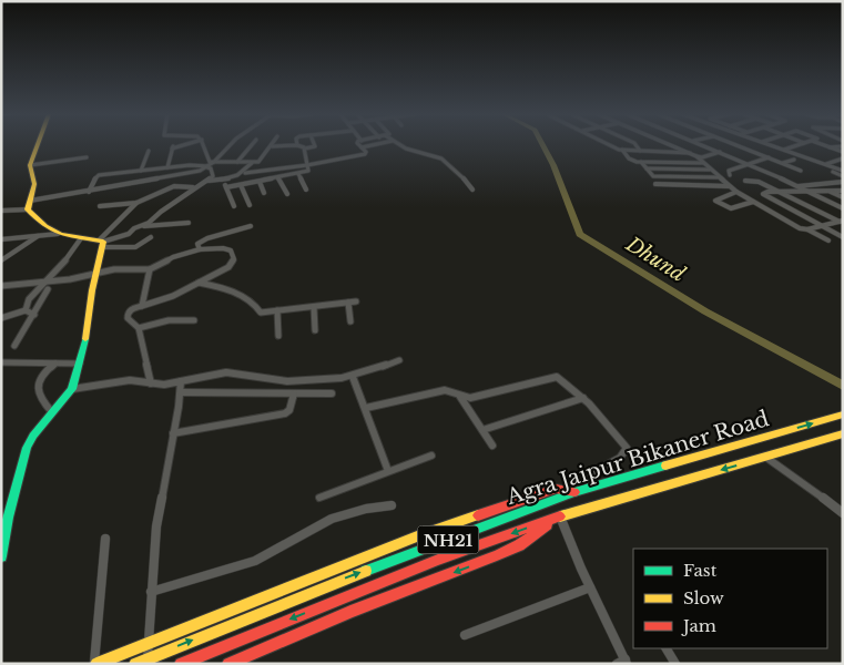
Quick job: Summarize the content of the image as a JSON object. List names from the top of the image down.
{
  "streets": {
    "main road": ["Agra Jaipur Bikaner Road", "NH21"]
  },
  "water": ["Dhund"],
  "legend": ["Fast", "Slow", "Jam"]
}
